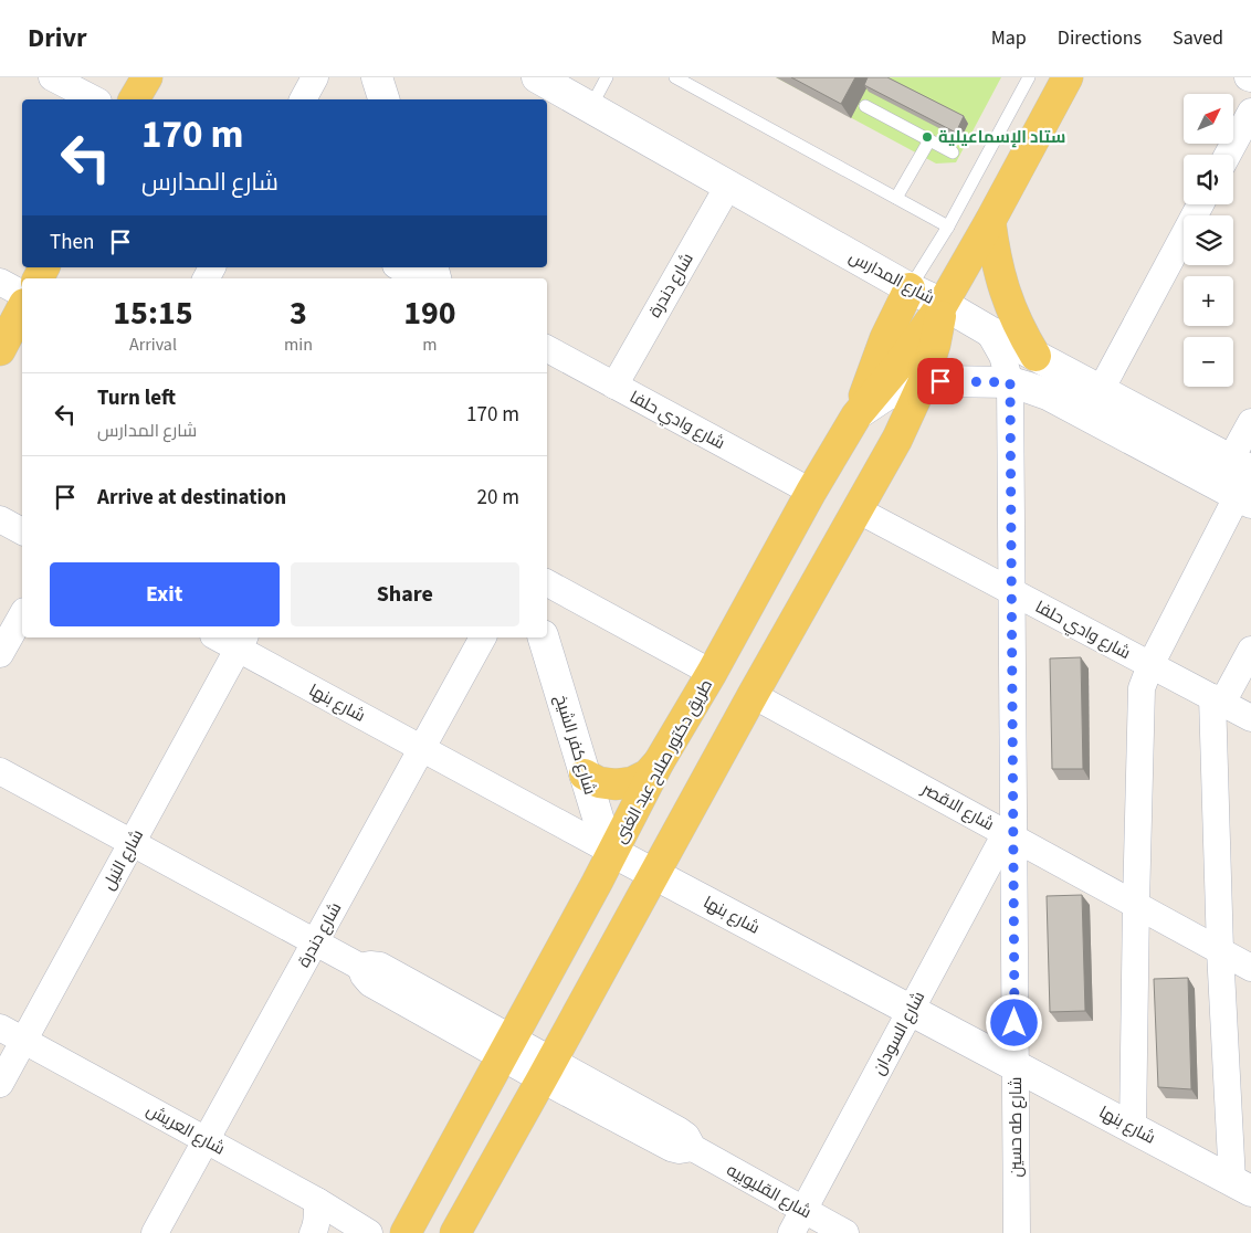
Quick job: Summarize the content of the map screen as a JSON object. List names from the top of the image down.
{
  "streets": {
    "main road": [
      "شارع المدارس",
      "شارع بنها",
      "شارع كفر الشيخ",
      "طريق دكتور صلاح عبد الغنى"
    ],
    "street": [
      "شارع دندرة",
      "شارع وادي حلفا",
      "شارع الاقصر",
      "شارع النيل",
      "شارع السودان",
      "شارع طه حسين",
      "شارع العريش",
      "شارع القليوبيه"
    ]
  },
  "crossings": [
    ["شارع المدارس", "شارع دندرة"],
    ["شارع المدارس", "طريق دكتور صلاح عبد الغنى"],
    ["شارع المدارس", "شارع طه حسين"],
    ["شارع دندرة", "شارع وادي حلفا"],
    ["شارع دندرة", "شارع بنها"],
    ["شارع دندرة", "شارع العريش"],
    ["شارع دندرة", "شارع القليوبيه"],
    ["شارع وادي حلفا", "طريق دكتور صلاح عبد الغنى"],
    ["شارع وادي حلفا", "شارع طه حسين"],
    ["شارع بنها", "شارع كفر الشيخ"],
    ["شارع بنها", "طريق دكتور صلاح عبد الغنى"],
    ["شارع بنها", "شارع النيل"],
    ["شارع بنها", "شارع السودان"],
    ["شارع بنها", "شارع طه حسين"],
    ["شارع كفر الشيخ", "طريق دكتور صلاح عبد الغنى"],
    ["طريق دكتور صلاح عبد الغنى", "شارع الاقصر"],
    ["طريق دكتور صلاح عبد الغنى", "شارع القليوبيه"],
    ["شارع الاقصر", "شارع السودان"],
    ["شارع الاقصر", "شارع طه حسين"],
    ["شارع النيل", "شارع العريش"],
    ["شارع السودان", "شارع طه حسين"],
    ["شارع السودان", "شارع القليوبيه"]
  ],
  "places": ["ستاد الإسماعيلية"],
  "north": "top right",
  "page": {
    "header": "Drivr",
    "nav": ["Map", "Directions", "Saved"],
    "map_buttons": ["+", "−"],
    "turn": ["170 m", "شارع المدارس"],
    "then": "Then",
    "eta": [
      "15:15",
      "Arrival",
      "3",
      "min",
      "190",
      "m"
    ],
    "list": [
      {
        "name": "Turn left",
        "note": "شارع المدارس",
        "value": "170 m"
      },
      {
        "name": "Arrive at destination",
        "value": "20 m"
      }
    ],
    "buttons": ["Exit", "Share"]
  }
}
